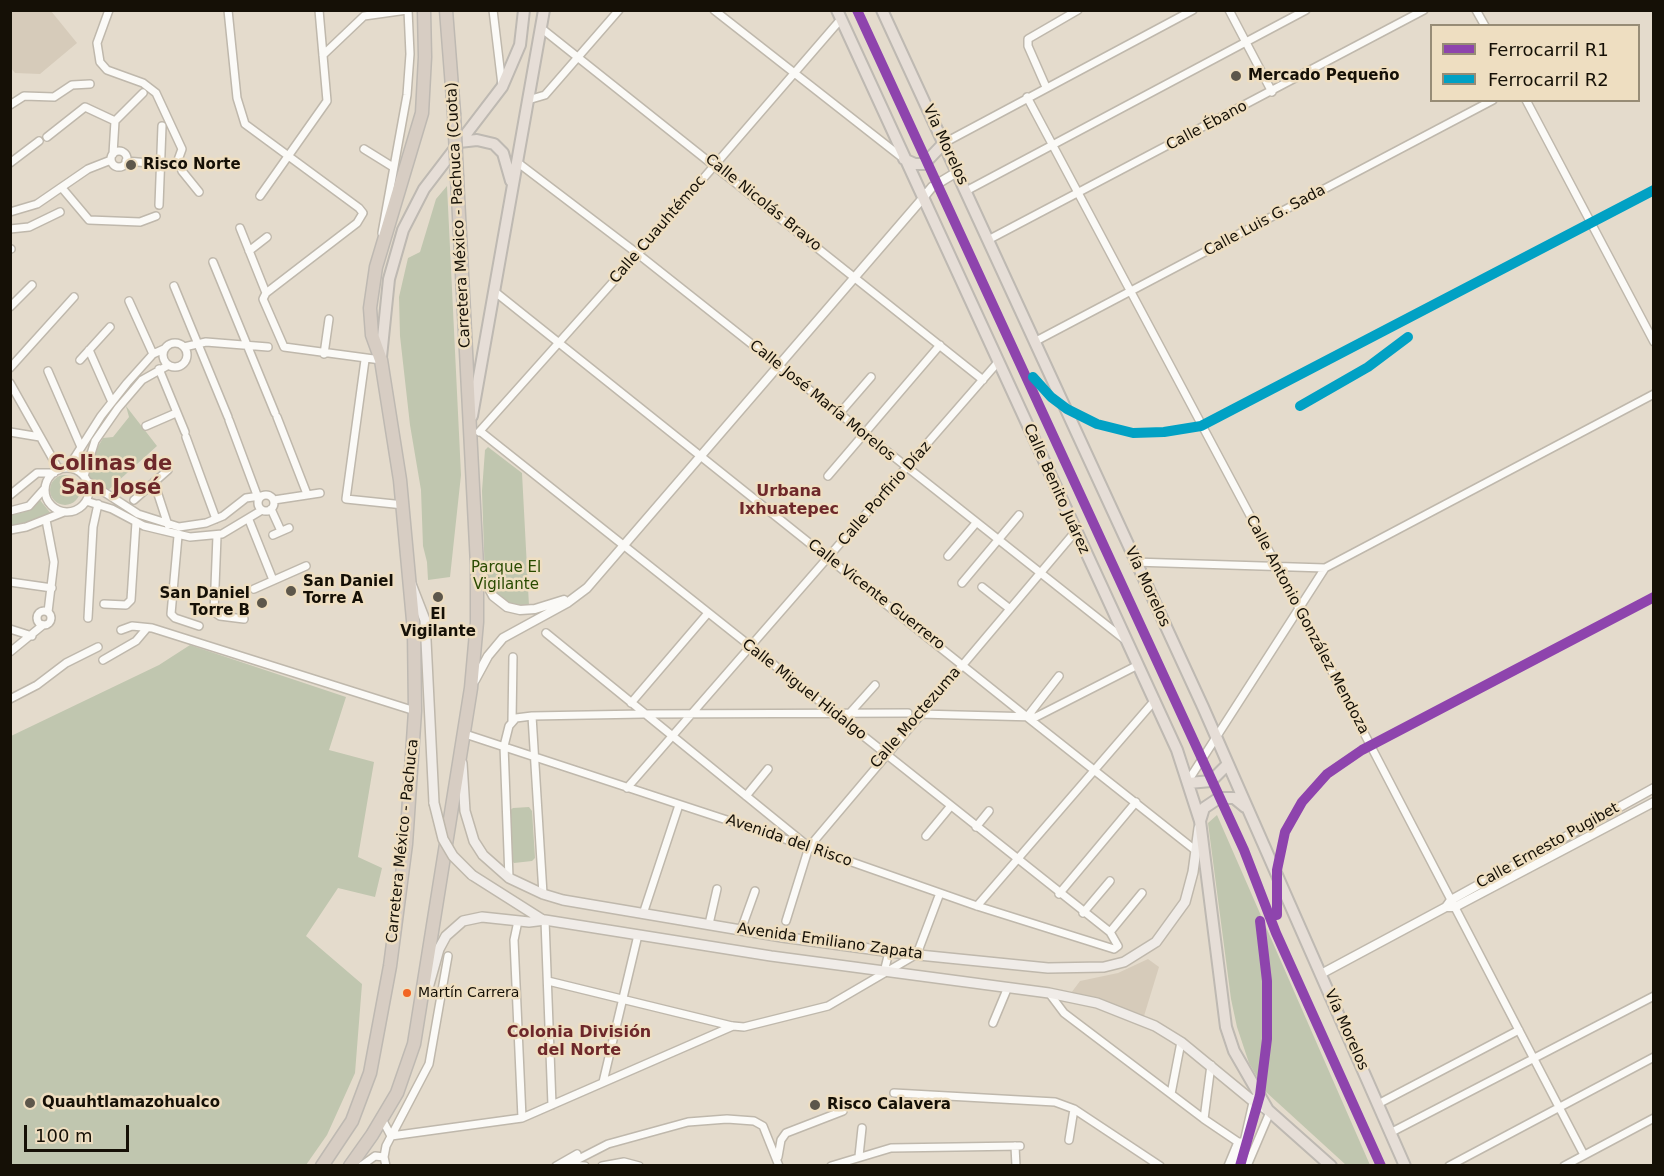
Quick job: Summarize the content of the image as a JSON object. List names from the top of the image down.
{
  "streets": {
    "highway": ["Carretera México - Pachuca (Cuota)", "Carretera México - Pachuca"],
    "main road": ["Vía Morelos", "Calle Benito Juárez", "Avenida Emiliano Zapata"],
    "street": [
      "Calle Ébano",
      "Calle Nicolás Bravo",
      "Calle Luis G. Sada",
      "Calle Cuauhtémoc",
      "Calle José María Morelos",
      "Calle Porfirio Díaz",
      "Calle Vicente Guerrero",
      "Calle Antonio González Mendoza",
      "Calle Miguel Hidalgo",
      "Calle Moctezuma",
      "Avenida del Risco",
      "Calle Ernesto Pugibet"
    ]
  },
  "crossings": [
    ["Calle Ébano", "Vía Morelos"],
    ["Calle Ébano", "Calle Antonio González Mendoza"],
    ["Vía Morelos", "Calle Luis G. Sada"],
    ["Vía Morelos", "Calle Ernesto Pugibet"],
    ["Calle Nicolás Bravo", "Calle Cuauhtémoc"],
    ["Calle Nicolás Bravo", "Calle Porfirio Díaz"],
    ["Carretera México - Pachuca (Cuota)", "Carretera México - Pachuca"],
    ["Calle Luis G. Sada", "Calle Antonio González Mendoza"],
    ["Calle Cuauhtémoc", "Calle José María Morelos"],
    ["Calle Cuauhtémoc", "Calle Benito Juárez"],
    ["Calle Cuauhtémoc", "Calle Vicente Guerrero"],
    ["Calle Cuauhtémoc", "Calle Miguel Hidalgo"],
    ["Calle José María Morelos", "Calle Benito Juárez"],
    ["Calle José María Morelos", "Calle Porfirio Díaz"],
    ["Calle José María Morelos", "Calle Moctezuma"],
    ["Calle Benito Juárez", "Calle Porfirio Díaz"],
    ["Calle Benito Juárez", "Calle Moctezuma"],
    ["Calle Porfirio Díaz", "Calle Vicente Guerrero"],
    ["Calle Porfirio Díaz", "Calle Miguel Hidalgo"],
    ["Calle Porfirio Díaz", "Avenida del Risco"],
    ["Calle Vicente Guerrero", "Calle Moctezuma"],
    ["Calle Vicente Guerrero", "Avenida Emiliano Zapata"],
    ["Calle Antonio González Mendoza", "Calle Ernesto Pugibet"],
    ["Calle Miguel Hidalgo", "Calle Moctezuma"],
    ["Calle Miguel Hidalgo", "Avenida del Risco"],
    ["Calle Moctezuma", "Avenida del Risco"]
  ],
  "districts": ["Colinas de San José", "Urbana Ixhuatepec", "Colonia División del Norte"],
  "parks": ["Parque El Vigilante"],
  "places": [
    "Mercado Pequeño",
    "Risco Norte",
    "San Daniel Torre A",
    "El Vigilante",
    "San Daniel Torre B",
    "Martín Carrera",
    "Quauhtlamazohualco",
    "Risco Calavera"
  ],
  "lines": ["rail line R1", "rail line R2"],
  "legend": ["Ferrocarril R1", "Ferrocarril R2"],
  "scale_bar": "100 m"
}
